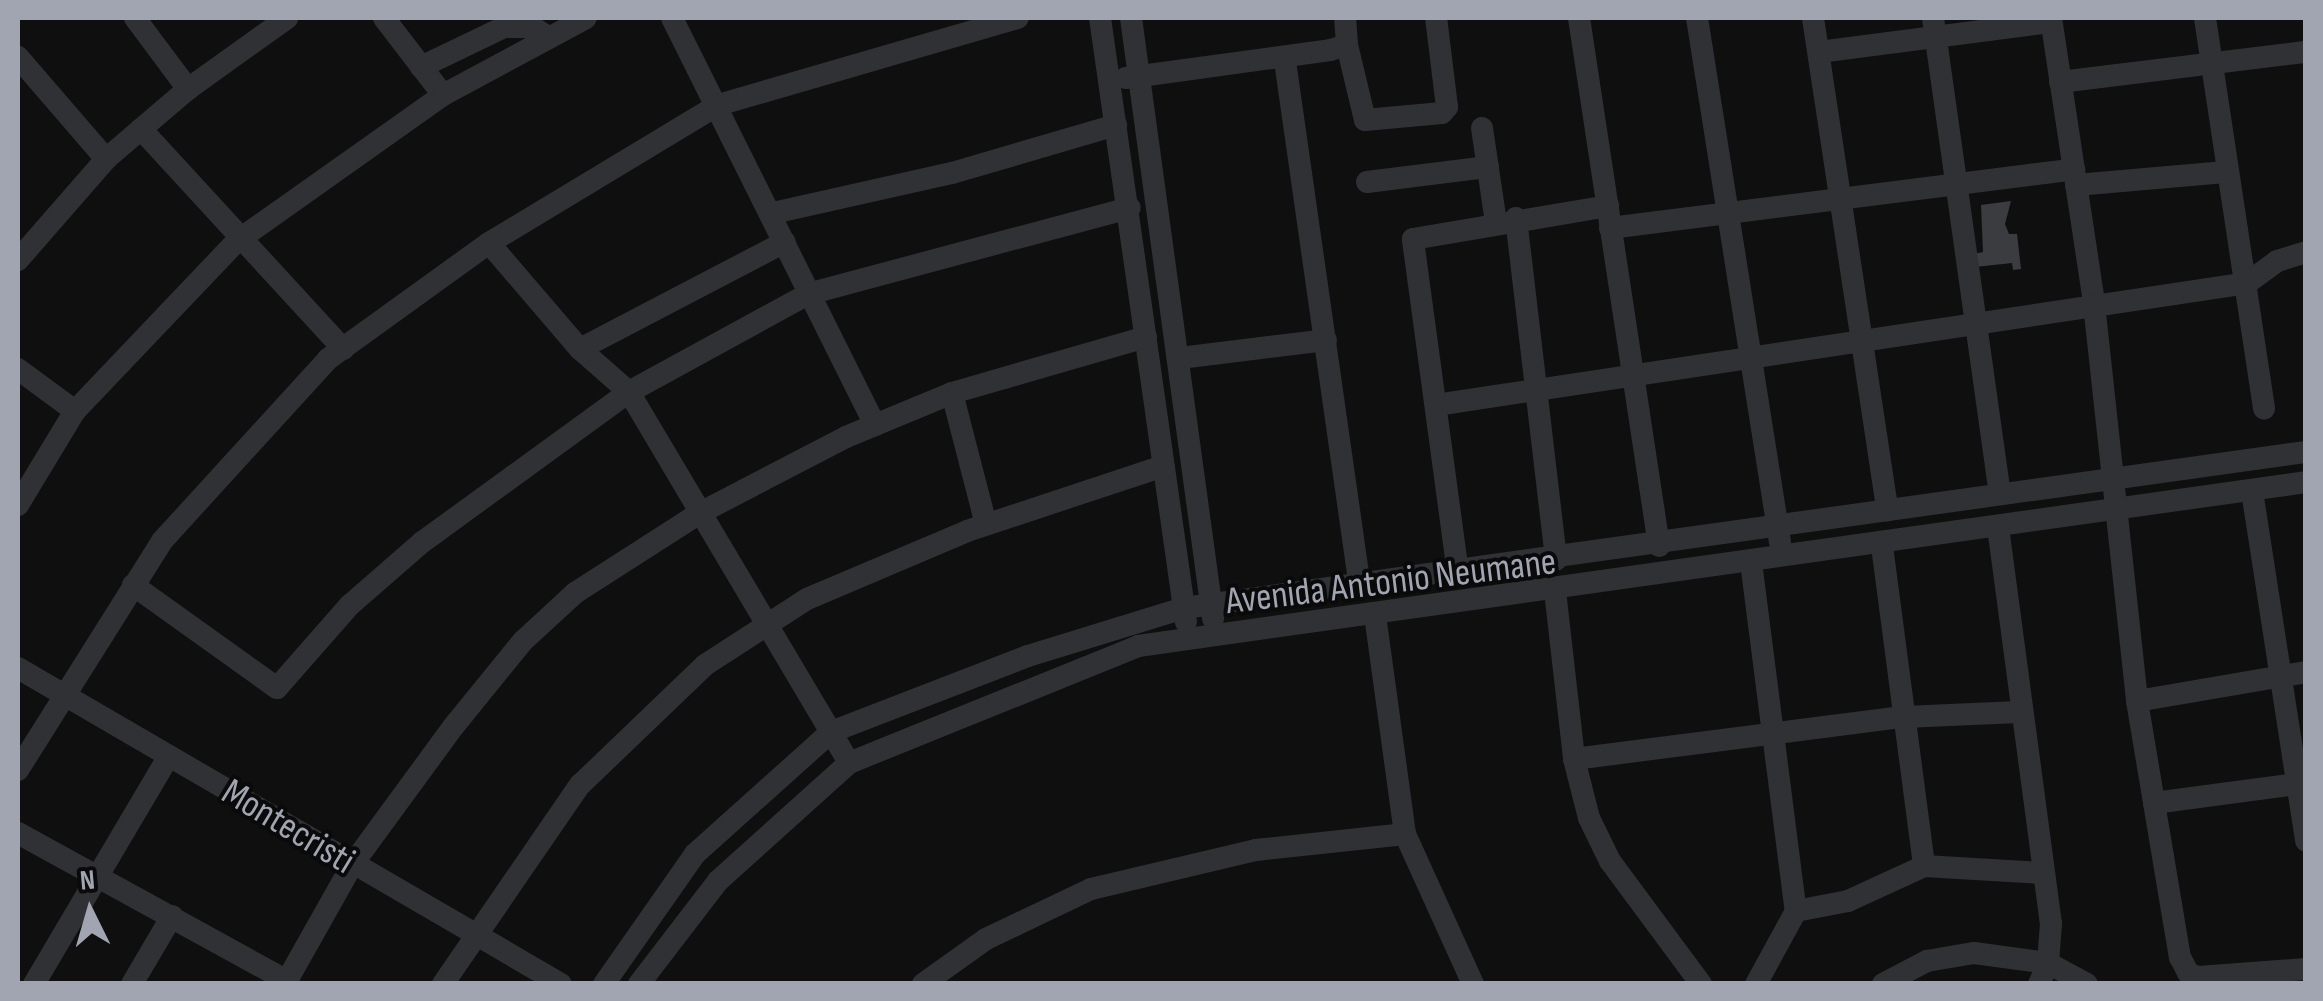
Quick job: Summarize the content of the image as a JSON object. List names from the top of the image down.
{
  "streets": {
    "street": ["Avenida Antonio Neumane", "Montecristi"]
  },
  "north": "top"
}
